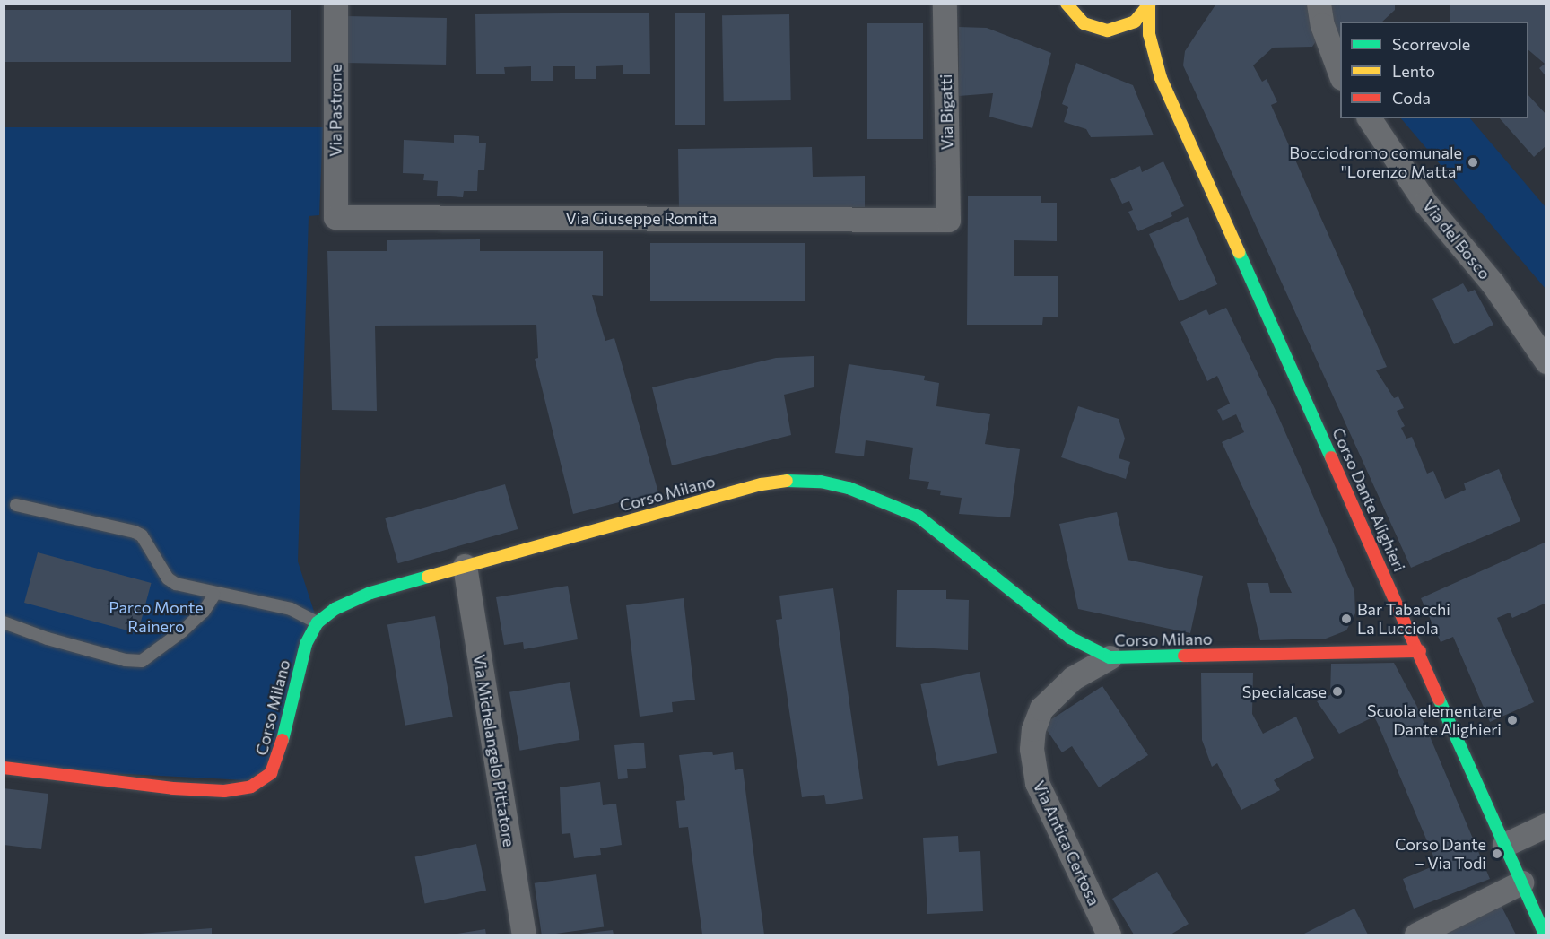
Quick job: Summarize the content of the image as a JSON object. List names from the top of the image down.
{
  "streets": {
    "street": [
      "Via Pastrone",
      "Via Bigatti",
      "Via Giuseppe Romita",
      "Via del Bosco",
      "Corso Milano",
      "Corso Dante Alighieri",
      "Via Michelangelo Pittatore",
      "Via Antica Certosa"
    ]
  },
  "crossings": [
    ["Via Pastrone", "Via Giuseppe Romita"],
    ["Via Bigatti", "Via Giuseppe Romita"],
    ["Corso Milano", "Corso Dante Alighieri"],
    ["Corso Milano", "Via Michelangelo Pittatore"],
    ["Corso Milano", "Via Antica Certosa"]
  ],
  "parks": ["Parco Monte Rainero"],
  "places": [
    "Bocciodromo comunale \"Lorenzo Matta\"",
    "Bar Tabacchi La Lucciola",
    "Specialcase",
    "Scuola elementare Dante Alighieri",
    "Corso Dante – Via Todi"
  ],
  "legend": ["Scorrevole", "Lento", "Coda"]
}
